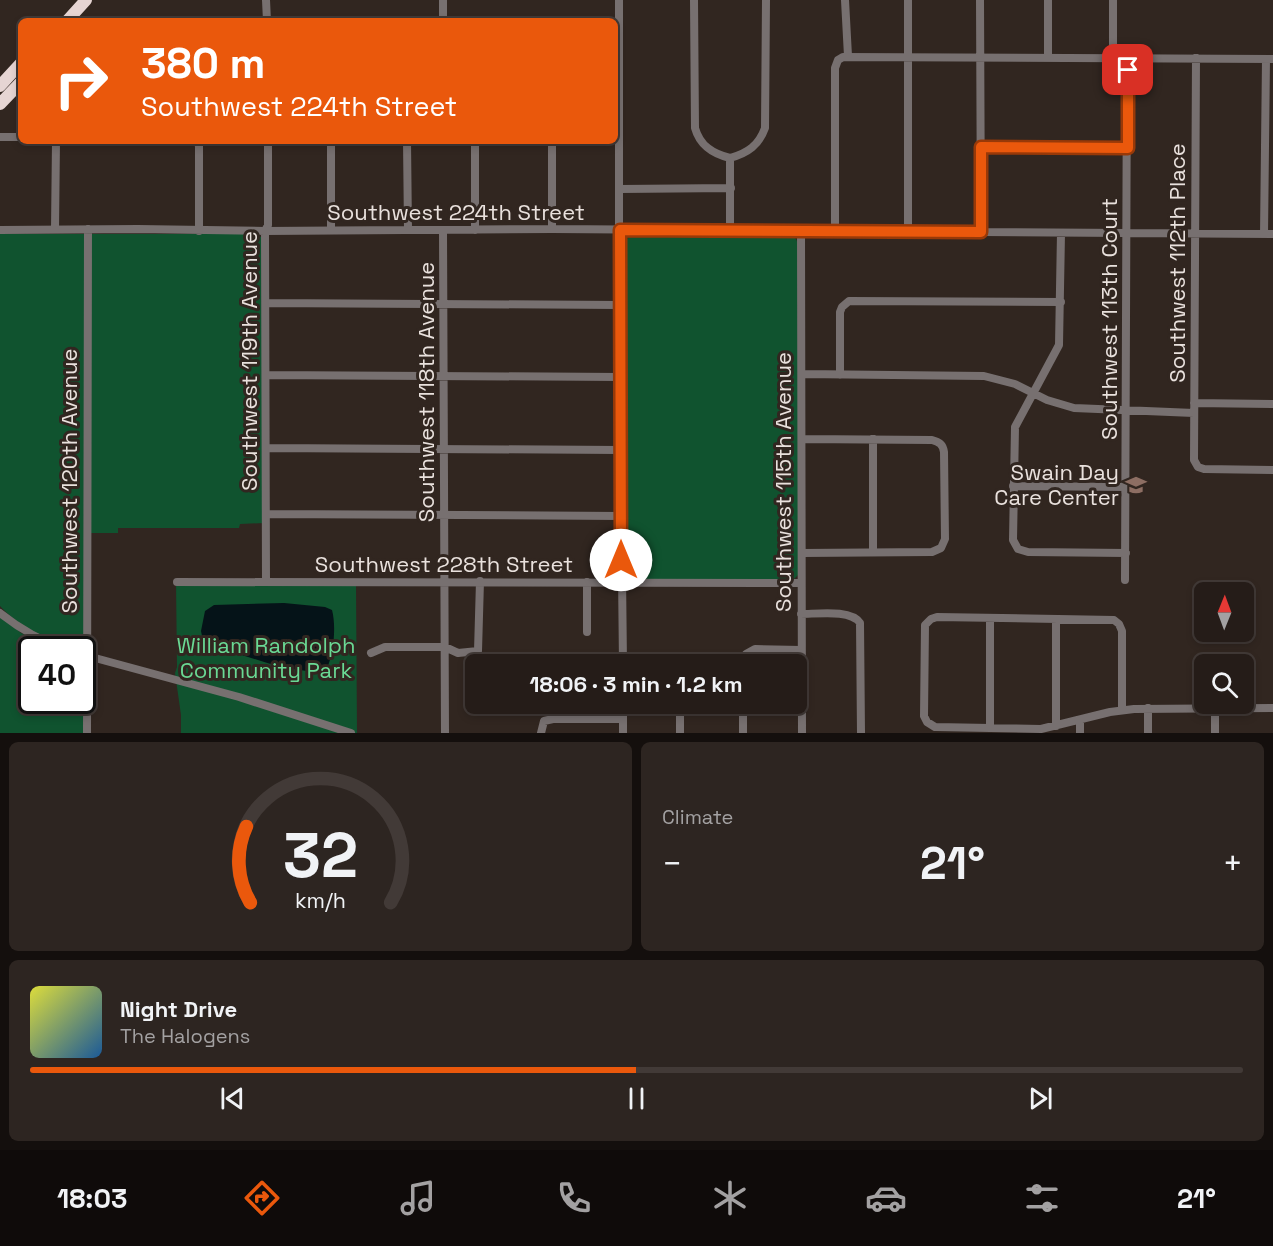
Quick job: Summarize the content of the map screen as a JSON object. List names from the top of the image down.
{
  "streets": {
    "street": [
      "Southwest 224th Street",
      "Southwest 112th Place",
      "Southwest 113th Court",
      "Southwest 119th Avenue",
      "Southwest 118th Avenue",
      "Southwest 120th Avenue",
      "Southwest 115th Avenue",
      "Southwest 228th Street"
    ]
  },
  "crossings": [
    ["Southwest 224th Street", "Southwest 112th Place"],
    ["Southwest 224th Street", "Southwest 113th Court"],
    ["Southwest 224th Street", "Southwest 119th Avenue"],
    ["Southwest 224th Street", "Southwest 118th Avenue"],
    ["Southwest 224th Street", "Southwest 120th Avenue"],
    ["Southwest 224th Street", "Southwest 115th Avenue"],
    ["Southwest 119th Avenue", "Southwest 228th Street"],
    ["Southwest 118th Avenue", "Southwest 228th Street"],
    ["Southwest 115th Avenue", "Southwest 228th Street"]
  ],
  "parks": ["William Randolph Community Park"],
  "places": {
    "school or university": ["Swain Day Care Center"]
  },
  "north": "top",
  "page": {
    "turn": ["380 m", "Southwest 224th Street"],
    "limit": "40",
    "trip": "18:06 · 3 min · 1.2 km",
    "tile": "Climate",
    "heat": ["−", "21°", "+"],
    "song": ["Night Drive", "The Halogens"],
    "tabs": ["18:03", "21°"],
    "gauge": ["32", "km/h"]
  }
}
